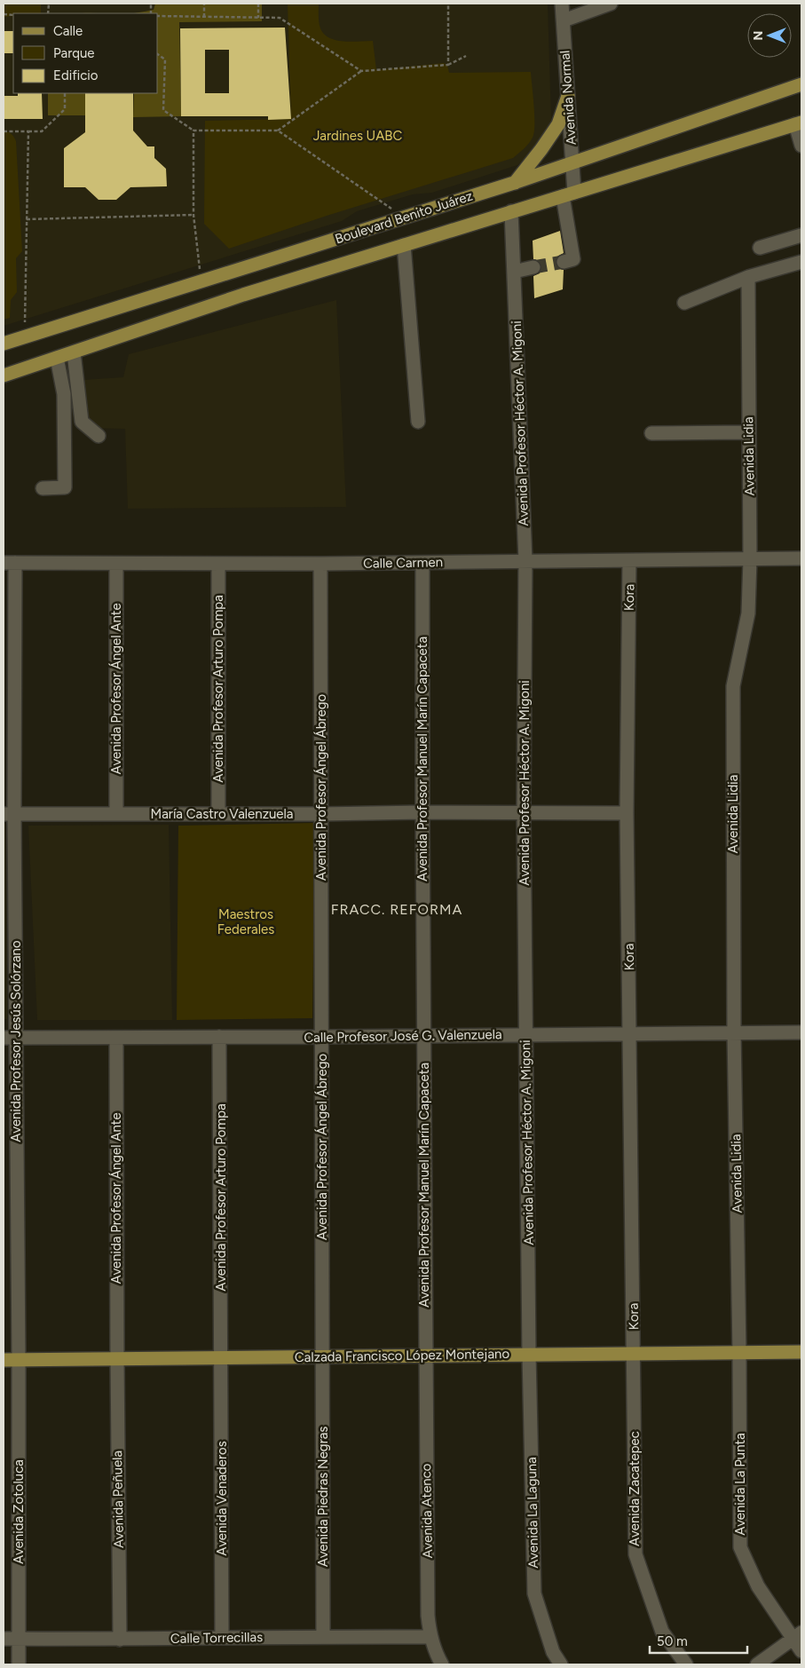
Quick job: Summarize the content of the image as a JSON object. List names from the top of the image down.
{
  "streets": {
    "main road": ["Boulevard Benito Juárez", "Calzada Francisco López Montejano"],
    "street": [
      "Avenida Normal",
      "Avenida Profesor Héctor A. Migoni",
      "Avenida Lidia",
      "Calle Carmen",
      "Kora",
      "Avenida Profesor Ángel Ante",
      "Avenida Profesor Arturo Pompa",
      "Avenida Profesor Manuel Marín Capaceta",
      "Avenida Profesor Ángel Ábrego",
      "María Castro Valenzuela",
      "Calle Profesor José G. Valenzuela",
      "Avenida Profesor Jesús Solórzano",
      "Avenida La Punta",
      "Avenida Zacatepec",
      "Avenida Piedras Negras",
      "Avenida Venaderos",
      "Avenida Peñuela",
      "Avenida Atenco",
      "Avenida Zotoluca",
      "Avenida La Laguna",
      "Calle Torrecillas"
    ]
  },
  "crossings": [
    ["Avenida Normal", "Boulevard Benito Juárez"],
    ["Boulevard Benito Juárez", "Avenida Profesor Héctor A. Migoni"],
    ["Avenida Profesor Héctor A. Migoni", "Calle Carmen"],
    ["Avenida Profesor Héctor A. Migoni", "María Castro Valenzuela"],
    ["Avenida Profesor Héctor A. Migoni", "Calle Profesor José G. Valenzuela"],
    ["Avenida Profesor Héctor A. Migoni", "Calzada Francisco López Montejano"],
    ["Avenida Profesor Héctor A. Migoni", "Avenida La Laguna"],
    ["Avenida Lidia", "Calle Carmen"],
    ["Avenida Lidia", "Calle Profesor José G. Valenzuela"],
    ["Avenida Lidia", "Calzada Francisco López Montejano"],
    ["Avenida Lidia", "Avenida La Punta"],
    ["Calle Carmen", "Kora"],
    ["Calle Carmen", "Avenida Profesor Ángel Ante"],
    ["Calle Carmen", "Avenida Profesor Arturo Pompa"],
    ["Calle Carmen", "Avenida Profesor Manuel Marín Capaceta"],
    ["Calle Carmen", "Avenida Profesor Ángel Ábrego"],
    ["Calle Carmen", "Avenida Profesor Jesús Solórzano"],
    ["Kora", "María Castro Valenzuela"],
    ["Kora", "Calle Profesor José G. Valenzuela"],
    ["Kora", "Calzada Francisco López Montejano"],
    ["Kora", "Avenida Zacatepec"],
    ["Avenida Profesor Ángel Ante", "María Castro Valenzuela"],
    ["Avenida Profesor Ángel Ante", "Calle Profesor José G. Valenzuela"],
    ["Avenida Profesor Ángel Ante", "Calzada Francisco López Montejano"],
    ["Avenida Profesor Ángel Ante", "Avenida Peñuela"],
    ["Avenida Profesor Arturo Pompa", "María Castro Valenzuela"],
    ["Avenida Profesor Arturo Pompa", "Calle Profesor José G. Valenzuela"],
    ["Avenida Profesor Arturo Pompa", "Calzada Francisco López Montejano"],
    ["Avenida Profesor Arturo Pompa", "Avenida Venaderos"],
    ["Avenida Profesor Manuel Marín Capaceta", "María Castro Valenzuela"],
    ["Avenida Profesor Manuel Marín Capaceta", "Calle Profesor José G. Valenzuela"],
    ["Avenida Profesor Manuel Marín Capaceta", "Calzada Francisco López Montejano"],
    ["Avenida Profesor Manuel Marín Capaceta", "Avenida Atenco"],
    ["Avenida Profesor Ángel Ábrego", "María Castro Valenzuela"],
    ["Avenida Profesor Ángel Ábrego", "Calle Profesor José G. Valenzuela"],
    ["Avenida Profesor Ángel Ábrego", "Calzada Francisco López Montejano"],
    ["Avenida Profesor Ángel Ábrego", "Avenida Piedras Negras"],
    ["María Castro Valenzuela", "Avenida Profesor Jesús Solórzano"],
    ["Calle Profesor José G. Valenzuela", "Avenida Profesor Jesús Solórzano"],
    ["Avenida Profesor Jesús Solórzano", "Calzada Francisco López Montejano"],
    ["Avenida Profesor Jesús Solórzano", "Avenida Zotoluca"],
    ["Calzada Francisco López Montejano", "Avenida La Punta"],
    ["Calzada Francisco López Montejano", "Avenida Zacatepec"],
    ["Calzada Francisco López Montejano", "Avenida Piedras Negras"],
    ["Calzada Francisco López Montejano", "Avenida Venaderos"],
    ["Calzada Francisco López Montejano", "Avenida Peñuela"],
    ["Calzada Francisco López Montejano", "Avenida Atenco"],
    ["Calzada Francisco López Montejano", "Avenida Zotoluca"],
    ["Calzada Francisco López Montejano", "Avenida La Laguna"],
    ["Avenida Piedras Negras", "Calle Torrecillas"],
    ["Avenida Venaderos", "Calle Torrecillas"],
    ["Avenida Peñuela", "Calle Torrecillas"],
    ["Avenida Atenco", "Calle Torrecillas"],
    ["Avenida Zotoluca", "Calle Torrecillas"]
  ],
  "districts": ["FRACC. REFORMA"],
  "parks": ["Jardines UABC", "Maestros Federales"],
  "legend": ["Calle", "Parque", "Edificio"],
  "scale_bar": "50 m",
  "north": "left"
}
